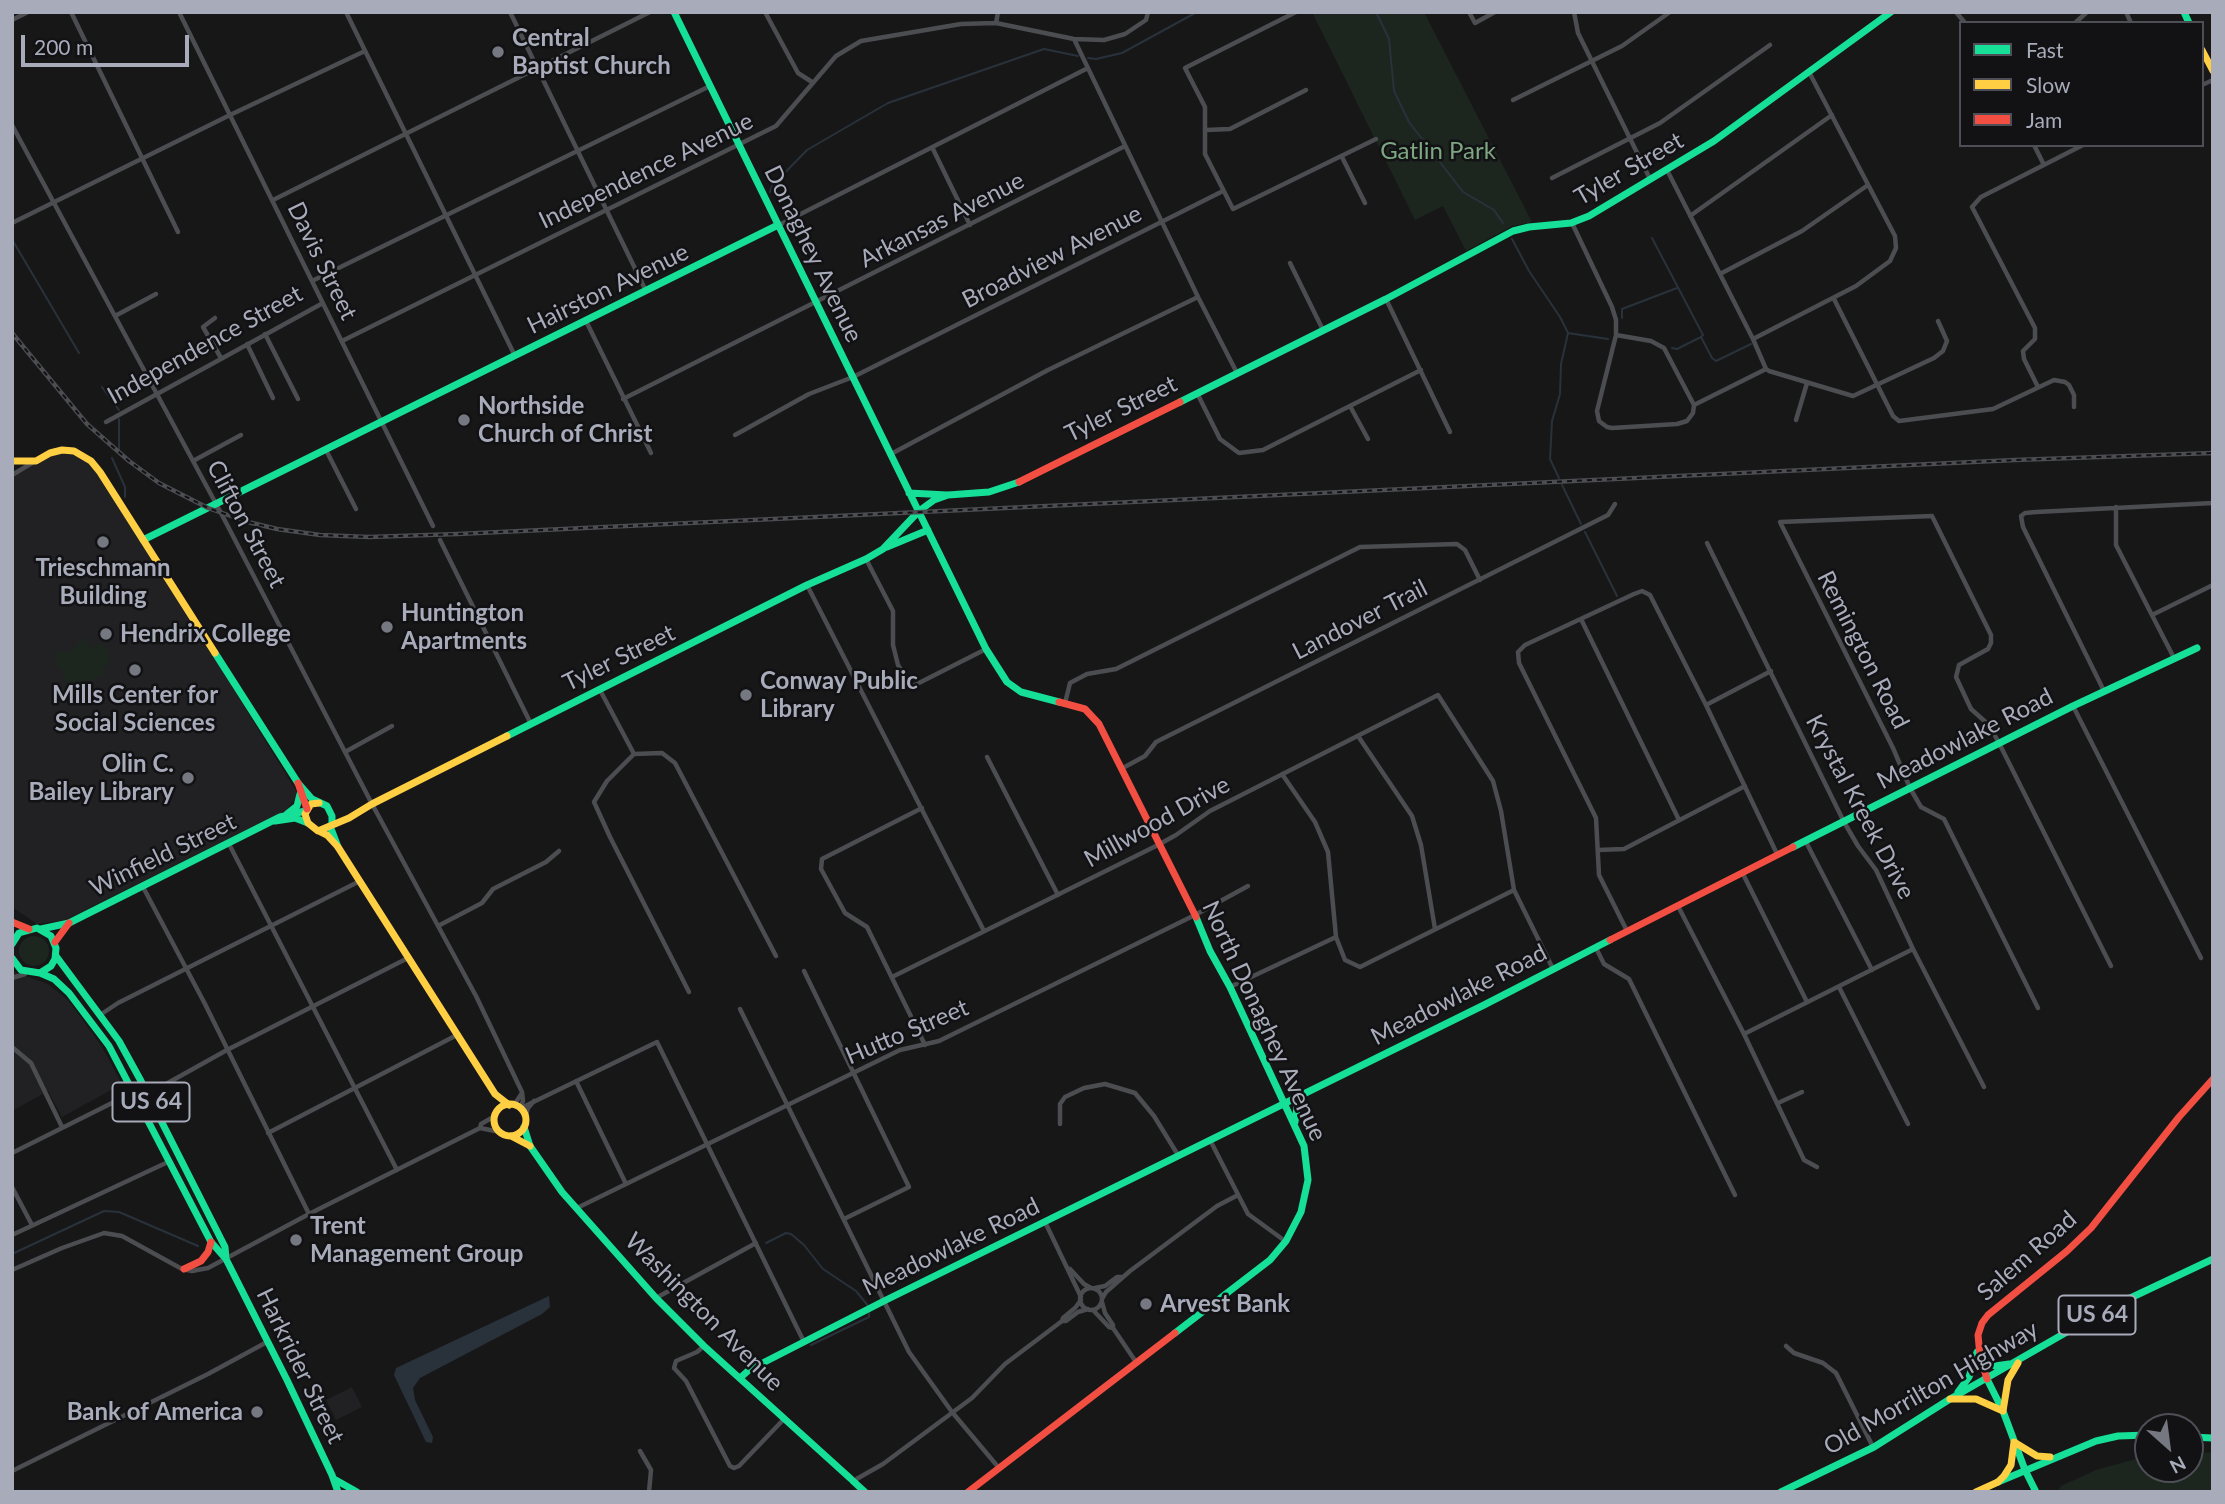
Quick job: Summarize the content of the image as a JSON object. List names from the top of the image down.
{
  "streets": {
    "main road": [
      "Tyler Street",
      "Donaghey Avenue",
      "Hairston Avenue",
      "Meadowlake Road",
      "Winfield Street",
      "North Donaghey Avenue",
      "US 64",
      "Salem Road",
      "Washington Avenue",
      "Harkrider Street",
      "Old Morrilton Highway"
    ],
    "street": [
      "Independence Avenue",
      "Arkansas Avenue",
      "Broadview Avenue",
      "Davis Street",
      "Independence Street",
      "Clifton Street",
      "Landover Trail",
      "Remington Road",
      "Krystal Kreek Drive",
      "Millwood Drive",
      "Hutto Street"
    ]
  },
  "crossings": [
    ["Tyler Street", "Donaghey Avenue"],
    ["Tyler Street", "Clifton Street"],
    ["Tyler Street", "Winfield Street"],
    ["Tyler Street", "North Donaghey Avenue"],
    ["Independence Avenue", "Donaghey Avenue"],
    ["Independence Avenue", "Davis Street"],
    ["Arkansas Avenue", "Donaghey Avenue"],
    ["Donaghey Avenue", "Broadview Avenue"],
    ["Donaghey Avenue", "Hairston Avenue"],
    ["Donaghey Avenue", "North Donaghey Avenue"],
    ["Davis Street", "Hairston Avenue"],
    ["Davis Street", "Independence Street"],
    ["Hairston Avenue", "Clifton Street"],
    ["Independence Street", "Clifton Street"],
    ["Landover Trail", "North Donaghey Avenue"],
    ["Remington Road", "Meadowlake Road"],
    ["Meadowlake Road", "Krystal Kreek Drive"],
    ["Meadowlake Road", "North Donaghey Avenue"],
    ["Meadowlake Road", "Washington Avenue"],
    ["Millwood Drive", "North Donaghey Avenue"],
    ["North Donaghey Avenue", "Hutto Street"],
    ["Hutto Street", "Washington Avenue"],
    ["Salem Road", "Old Morrilton Highway"]
  ],
  "parks": ["Gatlin Park"],
  "places": [
    "Central Baptist Church",
    "Northside Church of Christ",
    "Trieschmann Building",
    "Huntington Apartments",
    "Hendrix College",
    "Mills Center for Social Sciences",
    "Conway Public Library",
    "Olin C. Bailey Library",
    "Trent Management Group",
    "Arvest Bank",
    "Bank of America"
  ],
  "legend": ["Fast", "Slow", "Jam"],
  "scale_bar": "200 m",
  "north": "bottom right"
}
